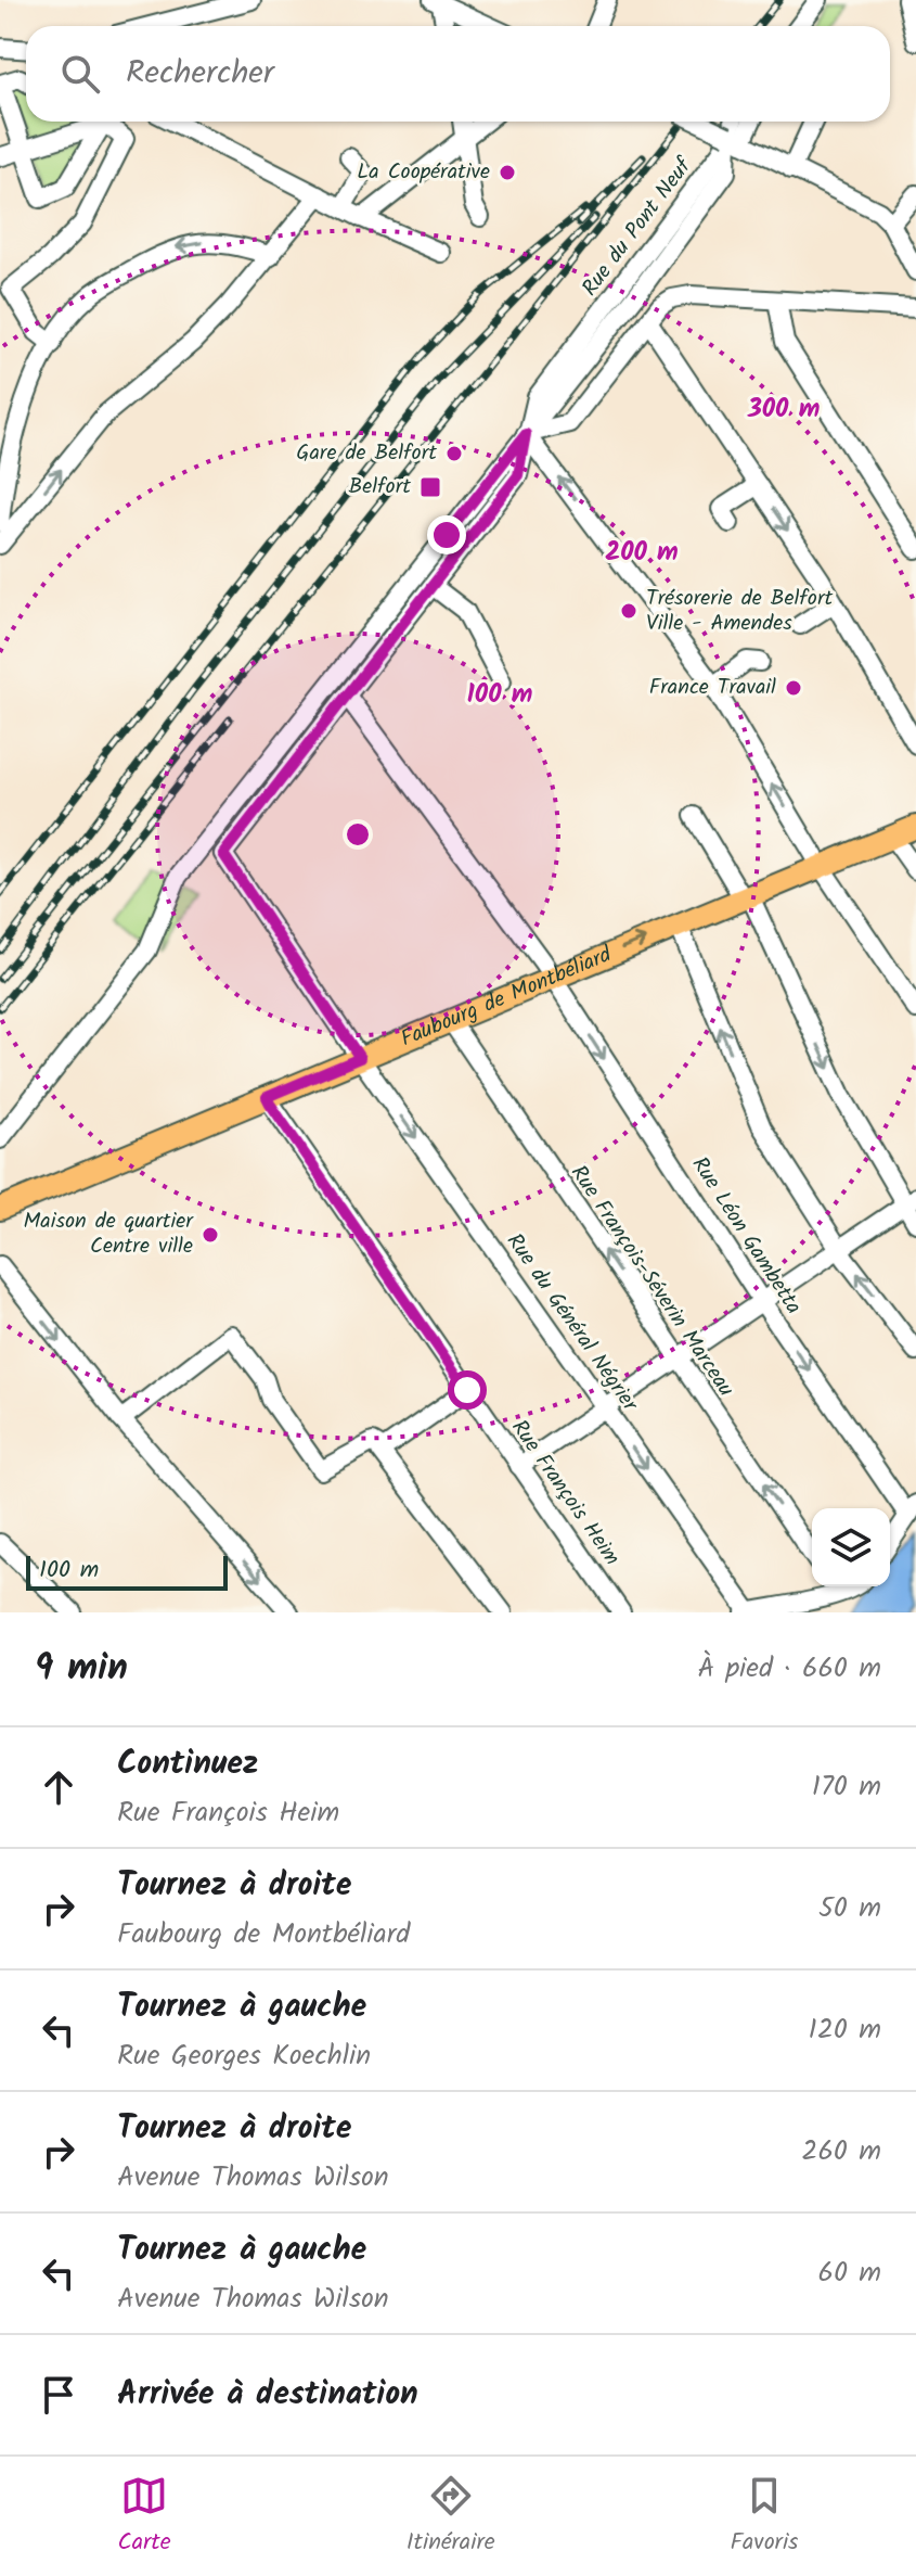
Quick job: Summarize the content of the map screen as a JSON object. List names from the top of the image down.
{
  "streets": {
    "main road": ["Faubourg de Montbéliard"],
    "street": [
      "Rue du Pont Neuf",
      "Rue Léon Gambetta",
      "Rue François-Séverin Marceau",
      "Rue du Général Négrier",
      "Rue François Heim"
    ]
  },
  "crossings": [
    ["Faubourg de Montbéliard", "Rue Léon Gambetta"],
    ["Faubourg de Montbéliard", "Rue François-Séverin Marceau"],
    ["Faubourg de Montbéliard", "Rue du Général Négrier"],
    ["Faubourg de Montbéliard", "Rue François Heim"],
    ["Rue Léon Gambetta", "Rue du Général Négrier"]
  ],
  "one_way": ["Rue François-Séverin Marceau", "Rue du Général Négrier"],
  "places": {
    "other": [
      "La Coopérative",
      "Gare de Belfort",
      "Trésorerie de Belfort Ville - Amendes",
      "France Travail",
      "Maison de quartier Centre ville"
    ],
    "transit": ["Belfort"]
  },
  "scale_bar": "100 m",
  "page": {
    "search": "Rechercher",
    "scale": "100 m",
    "heading": ["9 min", "À pied · 660 m"],
    "list": [
      ["Continuez", "Rue François Heim", "170 m"],
      ["Tournez à droite", "Faubourg de Montbéliard", "50 m"],
      ["Tournez à gauche", "Rue Georges Koechlin", "120 m"],
      ["Tournez à droite", "Avenue Thomas Wilson", "260 m"],
      ["Tournez à gauche", "Avenue Thomas Wilson", "60 m"],
      "Arrivée à destination"
    ],
    "nav": ["Carte", "Itinéraire", "Favoris"]
  },
  "rings": ["300 m", "200 m", "100 m"]
}
